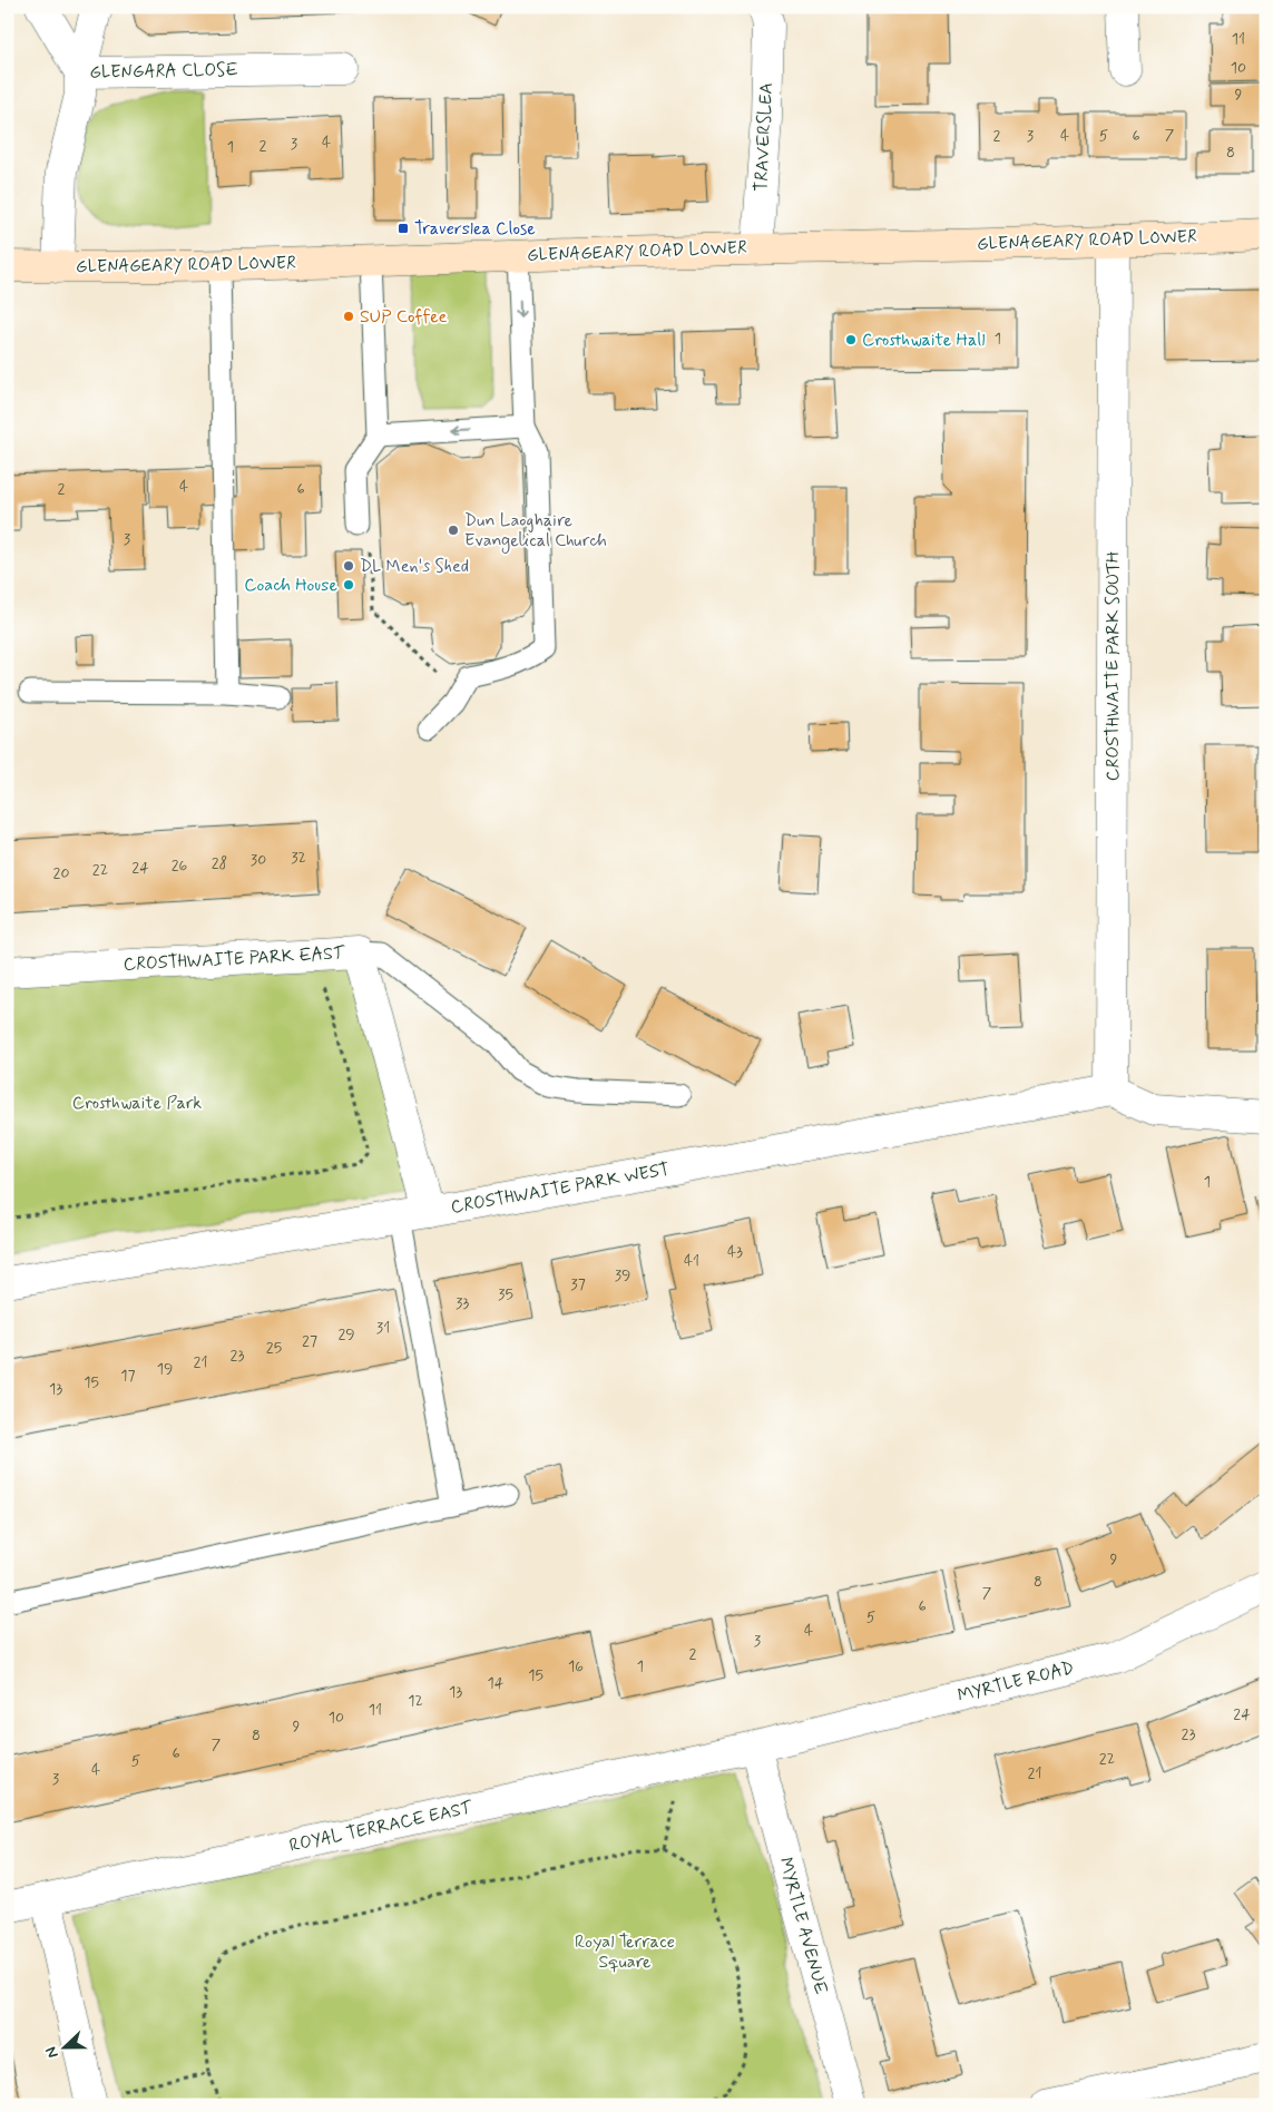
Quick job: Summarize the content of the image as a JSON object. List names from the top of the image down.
{
  "streets": {
    "main road": ["GLENAGEARY ROAD LOWER"],
    "street": [
      "GLENGARA CLOSE",
      "TRAVERSLEA",
      "CROSTHWAITE PARK SOUTH",
      "CROSTHWAITE PARK EAST",
      "CROSTHWAITE PARK WEST",
      "MYRTLE ROAD",
      "ROYAL TERRACE EAST",
      "MYRTLE AVENUE"
    ]
  },
  "crossings": [
    ["GLENGARA CLOSE", "GLENAGEARY ROAD LOWER"],
    ["TRAVERSLEA", "GLENAGEARY ROAD LOWER"],
    ["GLENAGEARY ROAD LOWER", "CROSTHWAITE PARK SOUTH"],
    ["CROSTHWAITE PARK SOUTH", "CROSTHWAITE PARK WEST"],
    ["CROSTHWAITE PARK EAST", "CROSTHWAITE PARK WEST"],
    ["MYRTLE ROAD", "ROYAL TERRACE EAST"],
    ["MYRTLE ROAD", "MYRTLE AVENUE"],
    ["ROYAL TERRACE EAST", "MYRTLE AVENUE"]
  ],
  "parks": ["Crosthwaite Park", "Royal Terrace Square"],
  "places": {
    "transit": ["Traverslea Close"],
    "other": [
      "SUP Coffee",
      "Crosthwaite Hall",
      "Dun Laoghaire Evangelical Church",
      "DL Men's Shed",
      "Coach House"
    ]
  },
  "house_numbers": [
    "11",
    "10",
    "9",
    "7",
    "2",
    "3",
    "4",
    "5",
    "6",
    "4",
    "3",
    "2",
    "1",
    "8",
    "1",
    "4",
    "2",
    "6",
    "3",
    "32",
    "30",
    "28",
    "26",
    "24",
    "22",
    "20",
    "1",
    "43",
    "41",
    "39",
    "37",
    "35",
    "33",
    "31",
    "29",
    "27",
    "25",
    "23",
    "21",
    "19",
    "17",
    "15",
    "13",
    "9",
    "8",
    "7",
    "6",
    "5",
    "4",
    "3",
    "2",
    "16",
    "1",
    "15",
    "14",
    "13",
    "12",
    "11",
    "24",
    "10",
    "9",
    "23",
    "8",
    "7",
    "6",
    "22",
    "5",
    "4",
    "21",
    "3"
  ],
  "north": "left"
}
